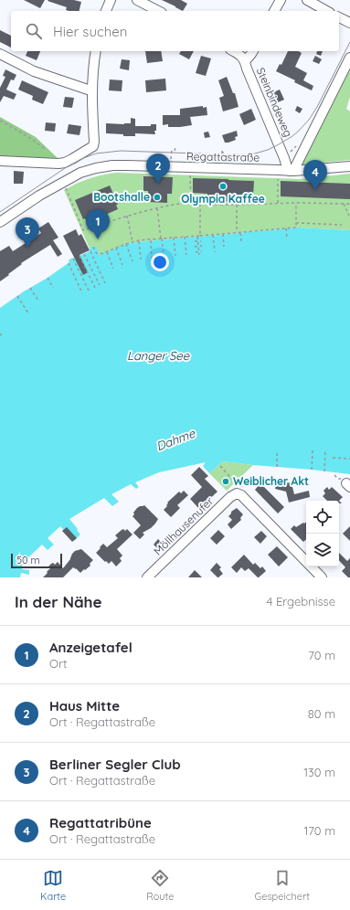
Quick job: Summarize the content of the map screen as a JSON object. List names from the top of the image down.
{
  "streets": {
    "street": ["Steinbindeweg", "Regattastraße", "Möllhausenufer"]
  },
  "crossings": [
    ["Steinbindeweg", "Regattastraße"]
  ],
  "water": ["Langer See", "Dahme"],
  "places": ["Olympia Kaffee", "Bootshalle", "Weiblicher Akt"],
  "scale_bar": "50 m",
  "page": {
    "search": "Hier suchen",
    "pins": [
      "2",
      "4",
      "1",
      "3"
    ],
    "scale": "50 m",
    "heading": ["In der Nähe", "4 Ergebnisse"],
    "list": [
      {
        "mark": "1",
        "name": "Anzeigetafel",
        "note": "Ort",
        "value": "70 m"
      },
      {
        "mark": "2",
        "name": "Haus Mitte",
        "note": "Ort · Regattastraße",
        "value": "80 m"
      },
      {
        "mark": "3",
        "name": "Berliner Segler Club",
        "note": "Ort · Regattastraße",
        "value": "130 m"
      },
      {
        "mark": "4",
        "name": "Regattatribüne",
        "note": "Ort · Regattastraße",
        "value": "170 m"
      }
    ],
    "nav": ["Karte", "Route", "Gespeichert"]
  }
}
